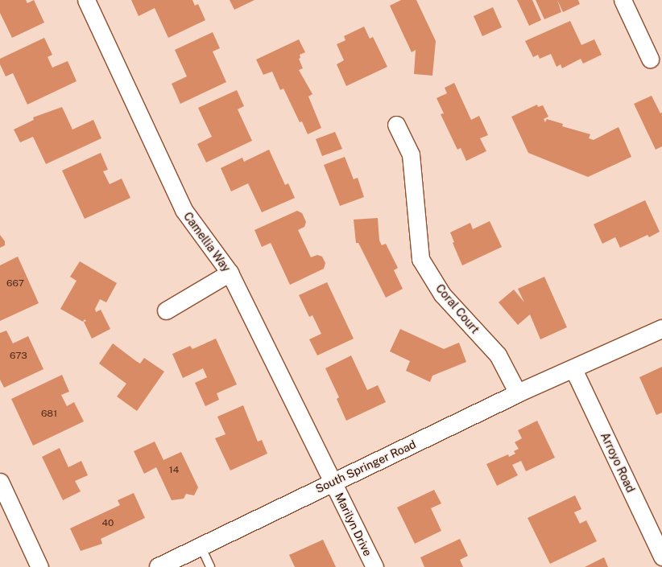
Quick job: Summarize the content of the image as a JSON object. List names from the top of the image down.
{
  "streets": {
    "street": [
      "Camellia Way",
      "Coral Court",
      "Arroyo Road",
      "South Springer Road",
      "Marilyn Drive"
    ]
  },
  "crossings": [
    ["Camellia Way", "South Springer Road"],
    ["Camellia Way", "Marilyn Drive"],
    ["Coral Court", "South Springer Road"],
    ["Arroyo Road", "South Springer Road"],
    ["South Springer Road", "Marilyn Drive"]
  ],
  "house_numbers": [
    "667",
    "673",
    "681",
    "14",
    "40"
  ]
}
